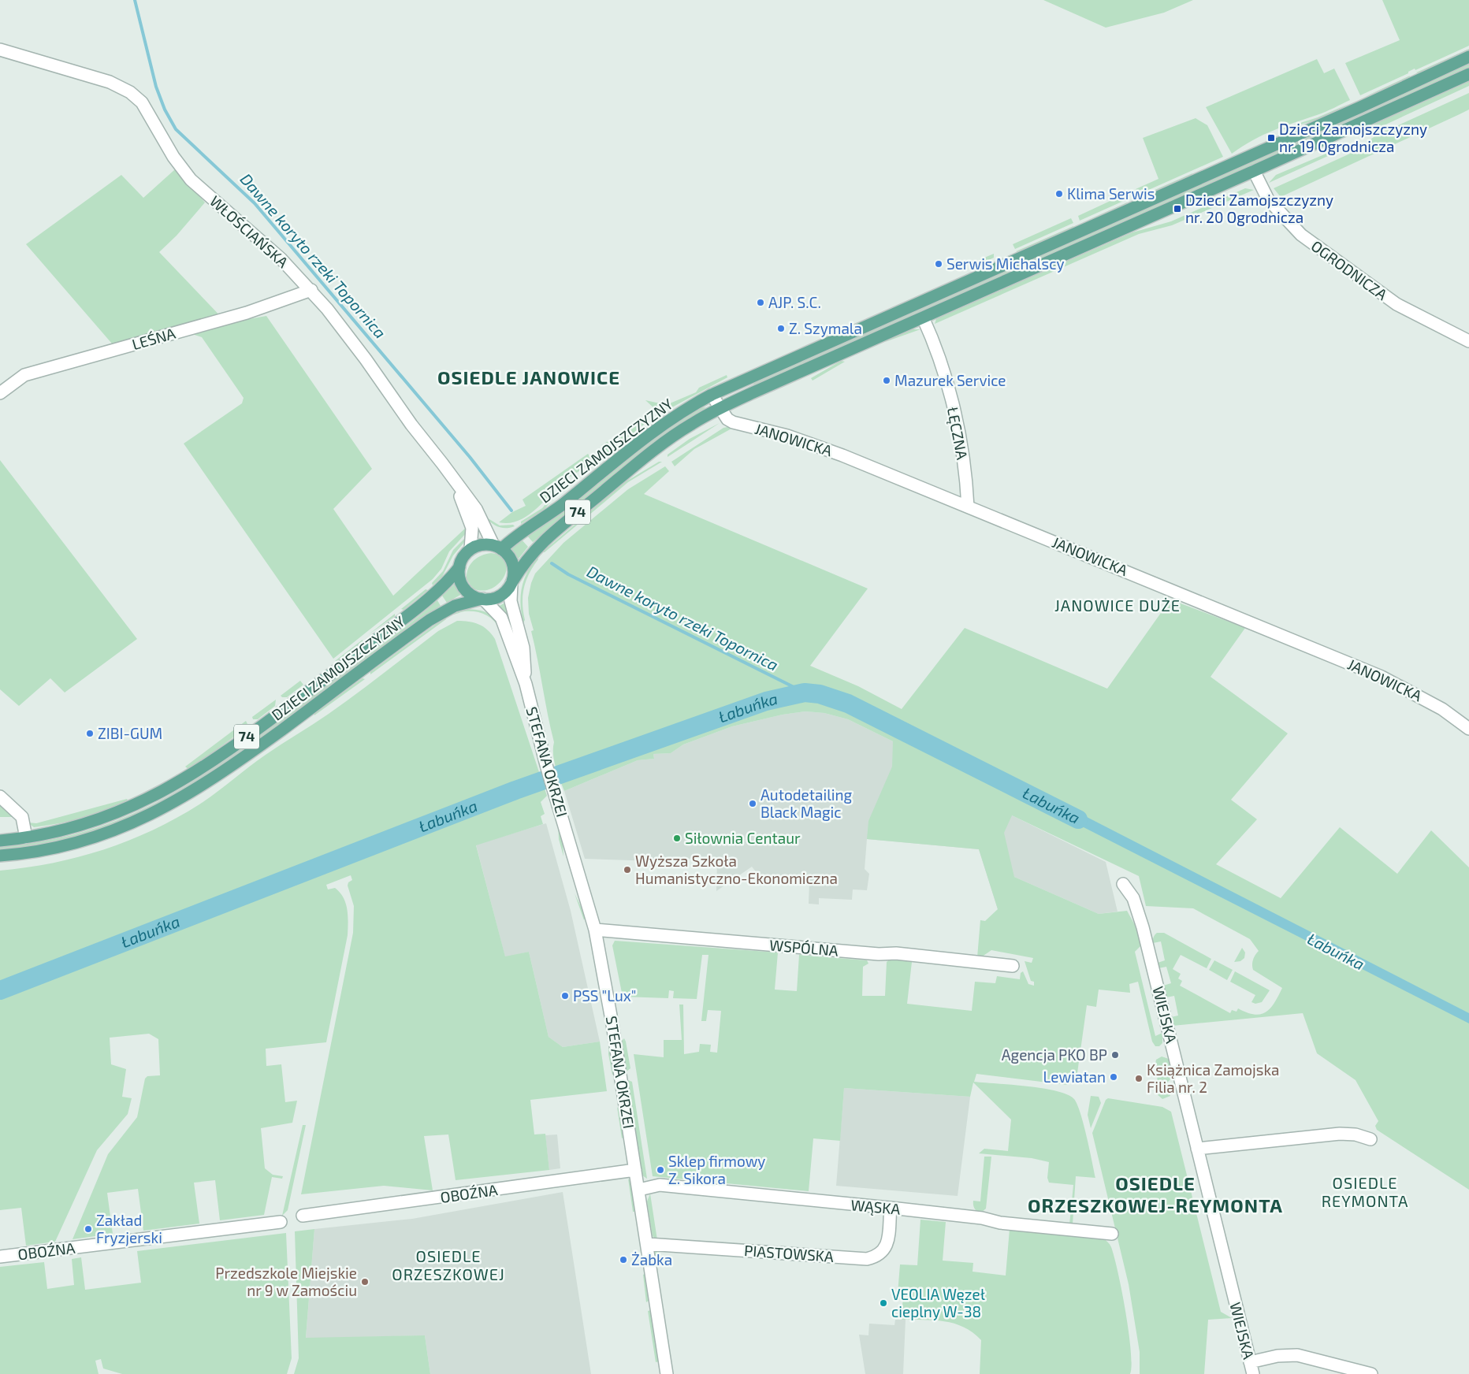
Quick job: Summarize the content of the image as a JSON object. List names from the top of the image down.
{
  "streets": {
    "main road": ["DZIECI ZAMOJSZCZYZNY", "74"],
    "street": [
      "WŁOŚCIAŃSKA",
      "OGRODNICZA",
      "LEŚNA",
      "ŁĘCZNA",
      "JANOWICKA",
      "STEFANA OKRZEI",
      "WSPÓLNA",
      "WIEJSKA",
      "OBOŹNA",
      "WĄSKA",
      "PIASTOWSKA"
    ]
  },
  "crossings": [
    ["WŁOŚCIAŃSKA", "LEŚNA"],
    ["WŁOŚCIAŃSKA", "DZIECI ZAMOJSZCZYZNY"],
    ["WŁOŚCIAŃSKA", "74"],
    ["WŁOŚCIAŃSKA", "STEFANA OKRZEI"],
    ["OGRODNICZA", "DZIECI ZAMOJSZCZYZNY"],
    ["ŁĘCZNA", "JANOWICKA"],
    ["ŁĘCZNA", "DZIECI ZAMOJSZCZYZNY"],
    ["JANOWICKA", "DZIECI ZAMOJSZCZYZNY"],
    ["DZIECI ZAMOJSZCZYZNY", "74"],
    ["DZIECI ZAMOJSZCZYZNY", "STEFANA OKRZEI"],
    ["74", "STEFANA OKRZEI"],
    ["STEFANA OKRZEI", "WSPÓLNA"],
    ["STEFANA OKRZEI", "OBOŹNA"],
    ["STEFANA OKRZEI", "WĄSKA"],
    ["STEFANA OKRZEI", "PIASTOWSKA"],
    ["WĄSKA", "PIASTOWSKA"]
  ],
  "districts": [
    "OSIEDLE JANOWICE",
    "JANOWICE DUŻE",
    "OSIEDLE REYMONTA",
    "OSIEDLE ORZESZKOWEJ-REYMONTA",
    "OSIEDLE ORZESZKOWEJ"
  ],
  "water": ["Dawne koryto rzeki Topornica", "Łabuńka"],
  "places": {
    "transit": ["Dzieci Zamojszczyzny nr. 19 Ogrodnicza", "Dzieci Zamojszczyzny nr. 20 Ogrodnicza"],
    "other": [
      "Klima Serwis",
      "Serwis Michalscy",
      "AJP. S.C.",
      "Z. Szymala",
      "Mazurek Service",
      "ZIBI-GUM",
      "Autodetailing Black Magic",
      "Siłownia Centaur",
      "Wyższa Szkoła Humanistyczno-Ekonomiczna",
      "PSS \"Lux\"",
      "Agencja PKO BP",
      "Lewiatan",
      "Książnica Zamojska Filia nr. 2",
      "Sklep firmowy Z. Sikora",
      "Zakład Fryzjerski",
      "Żabka",
      "Przedszkole Miejskie nr 9 w Zamościu",
      "VEOLIA Węzeł cieplny W-38"
    ]
  }
}
